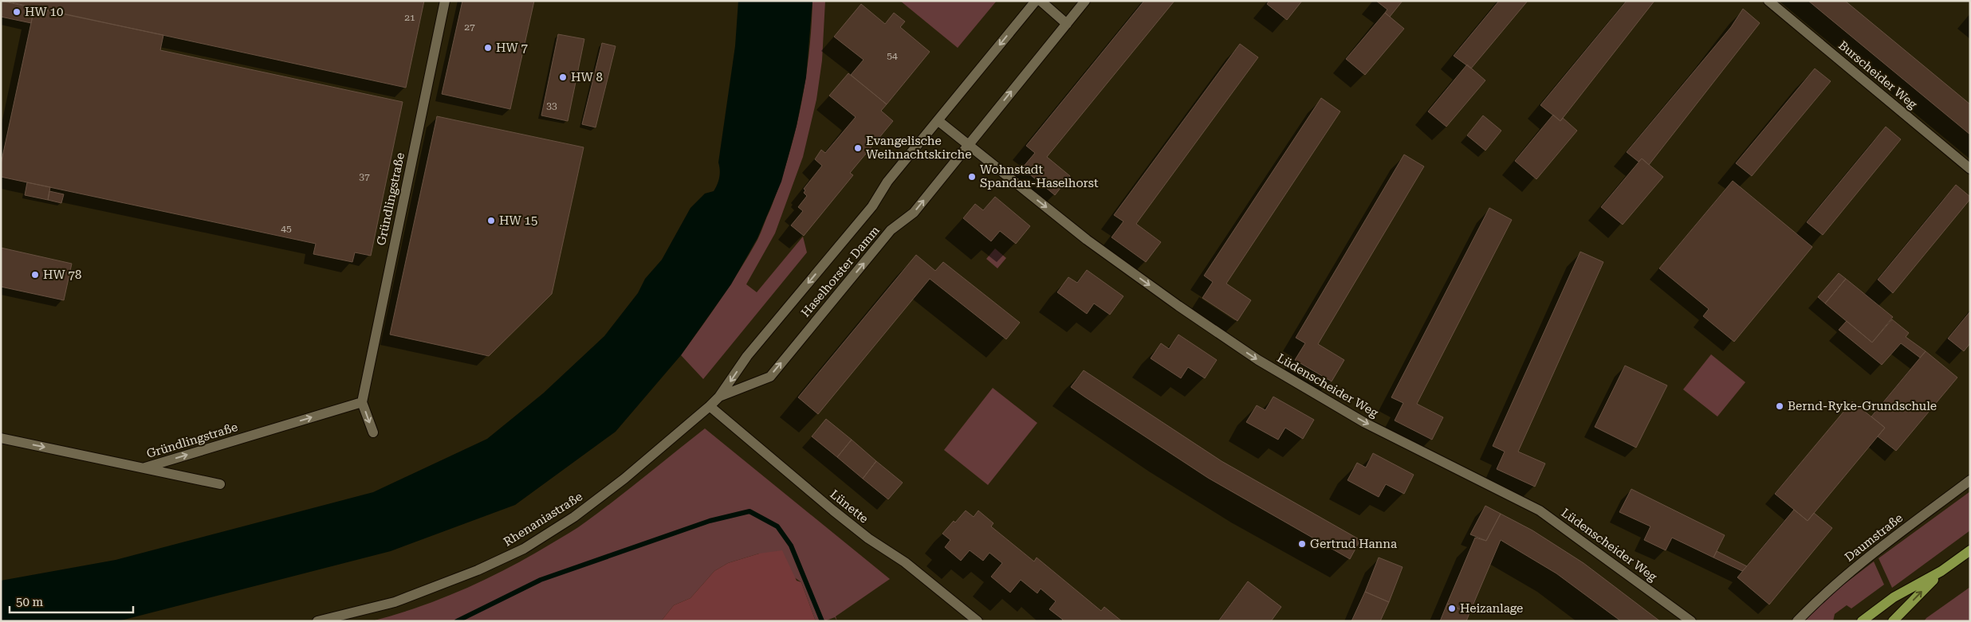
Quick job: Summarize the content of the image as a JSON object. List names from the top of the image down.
{
  "streets": {
    "street": [
      "Burscheider Weg",
      "Gründlingstraße",
      "Haselhorster Damm",
      "Lüdenscheider Weg",
      "Lünette",
      "Rhenaniastraße",
      "Daumstraße"
    ]
  },
  "crossings": [
    ["Haselhorster Damm", "Lüdenscheider Weg"],
    ["Haselhorster Damm", "Lünette"],
    ["Haselhorster Damm", "Rhenaniastraße"],
    ["Lünette", "Rhenaniastraße"]
  ],
  "one_way": ["Gründlingstraße", "Lüdenscheider Weg"],
  "places": [
    "HW 10",
    "HW 7",
    "HW 8",
    "Evangelische Weihnachtskirche",
    "Wohnstadt Spandau-Haselhorst",
    "HW 15",
    "HW 78",
    "Bernd-Ryke-Grundschule",
    "Gertrud Hanna",
    "Heizanlage"
  ],
  "house_numbers": [
    "21",
    "27",
    "54",
    "33",
    "37",
    "45"
  ],
  "scale_bar": "50 m"
}
